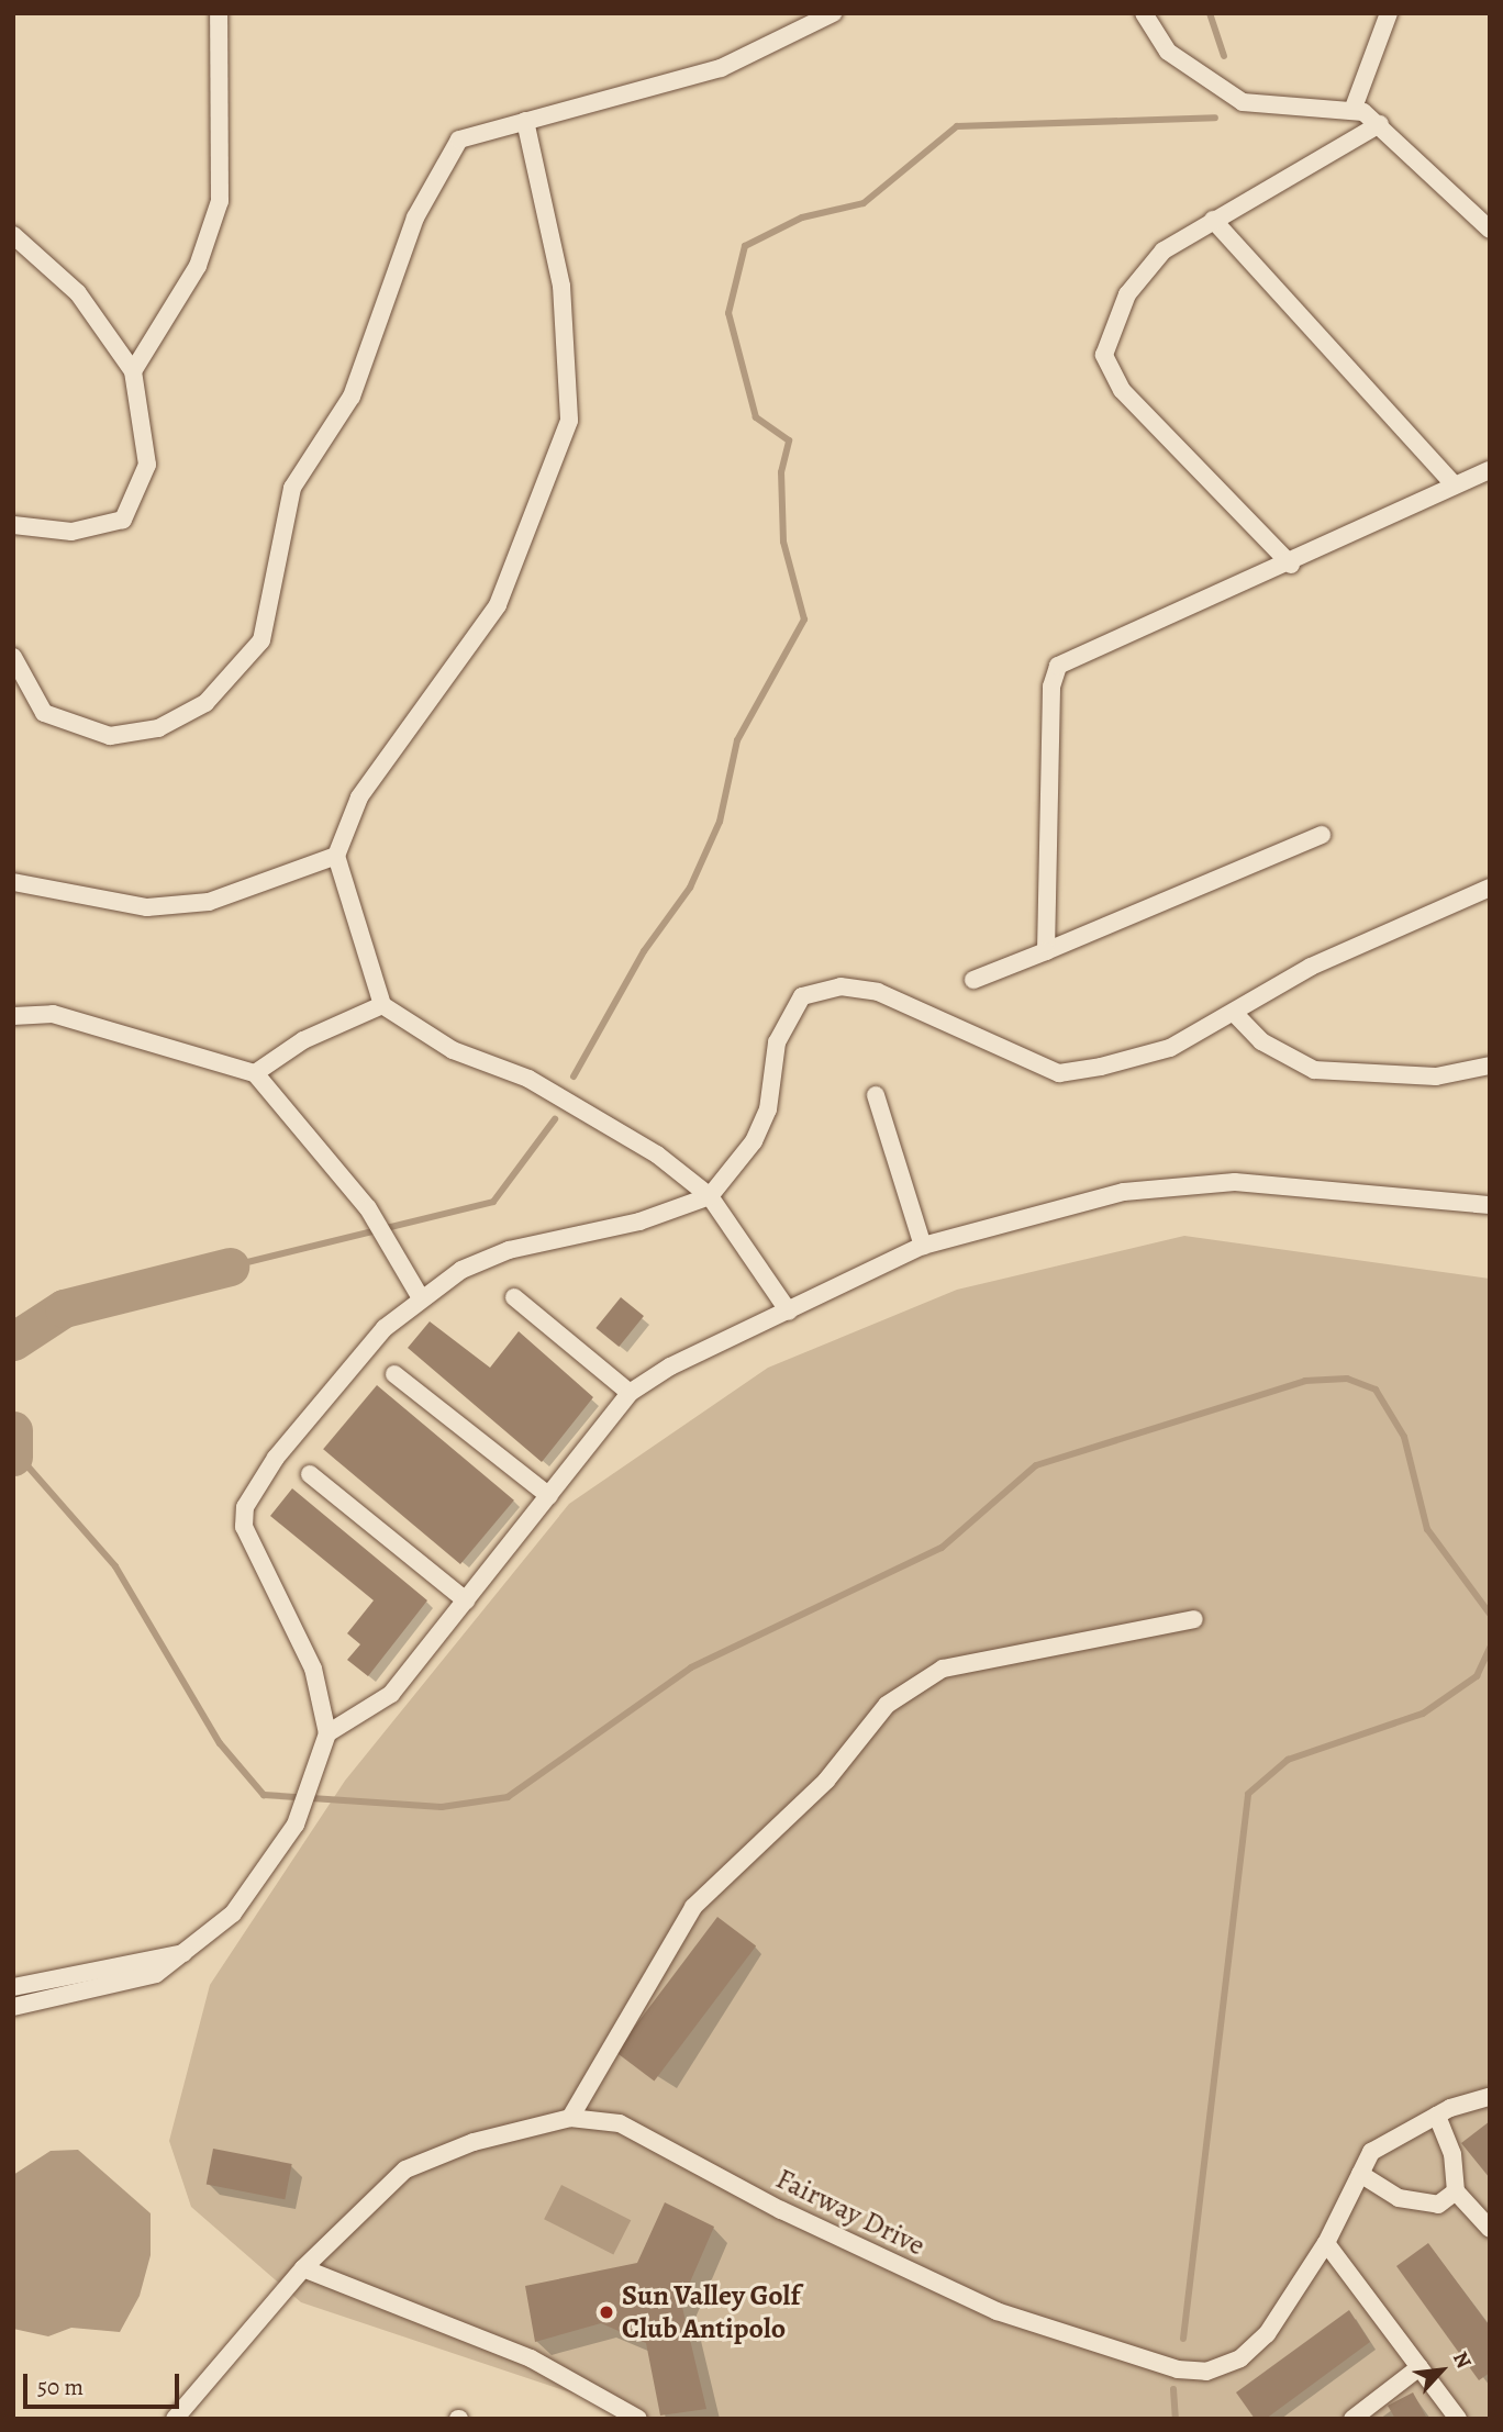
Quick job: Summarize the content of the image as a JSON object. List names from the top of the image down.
{
  "streets": {
    "street": ["Fairway Drive"]
  },
  "places": ["Sun Valley Golf Club Antipolo"],
  "scale_bar": "50 m",
  "north": "top right"
}
